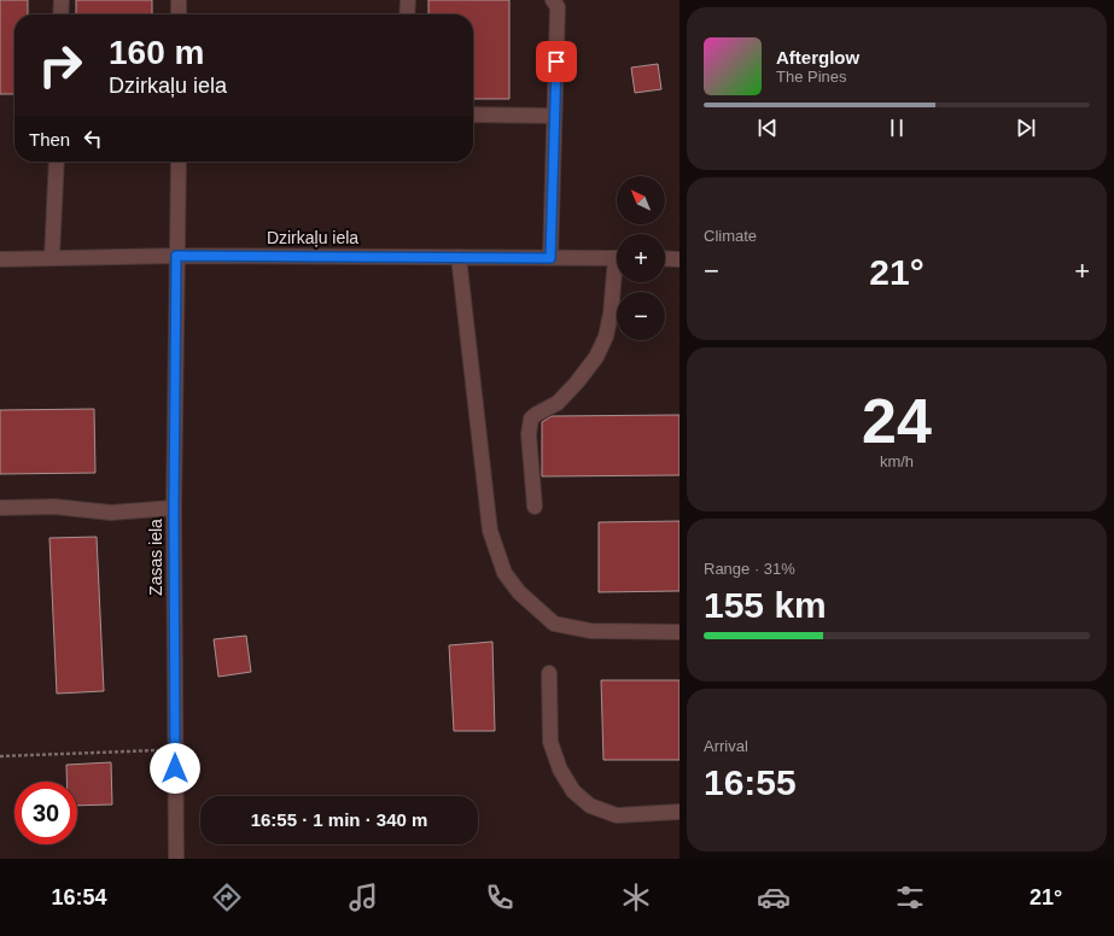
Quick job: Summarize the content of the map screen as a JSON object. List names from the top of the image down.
{
  "streets": {
    "street": ["Dzirkaļu iela", "Zasas iela"]
  },
  "crossings": [
    ["Dzirkaļu iela", "Zasas iela"]
  ],
  "north": "top left",
  "page": {
    "turn": ["160 m", "Dzirkaļu iela"],
    "song": ["Afterglow", "The Pines"],
    "then": "Then",
    "map_buttons": ["+", "−"],
    "tile": [
      "Climate",
      ["24", "km/h"],
      ["Range · 31%", "155 km"],
      ["Arrival", "16:55"]
    ],
    "heat": ["−", "21°", "+"],
    "limit": "30",
    "trip": "16:55 · 1 min · 340 m",
    "tabs": ["16:54", "21°"]
  }
}
